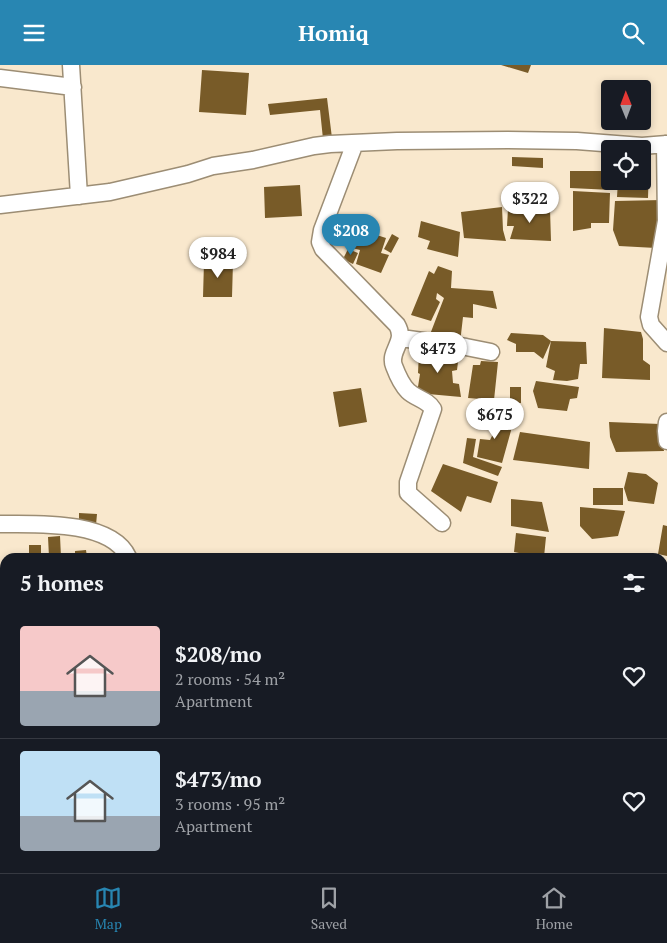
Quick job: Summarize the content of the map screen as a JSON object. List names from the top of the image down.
{
  "north": "top",
  "page": {
    "header": "Homiq",
    "price": [
      "$322",
      "$208",
      "$984",
      "$473",
      "$675"
    ],
    "heading": "5 homes",
    "list": [
      {
        "name": "$208/mo",
        "note": "2 rooms · 54 m² · Apartment"
      },
      {
        "name": "$473/mo",
        "note": "3 rooms · 95 m² · Apartment"
      }
    ],
    "tabs": ["Map", "Saved", "Home"]
  }
}
